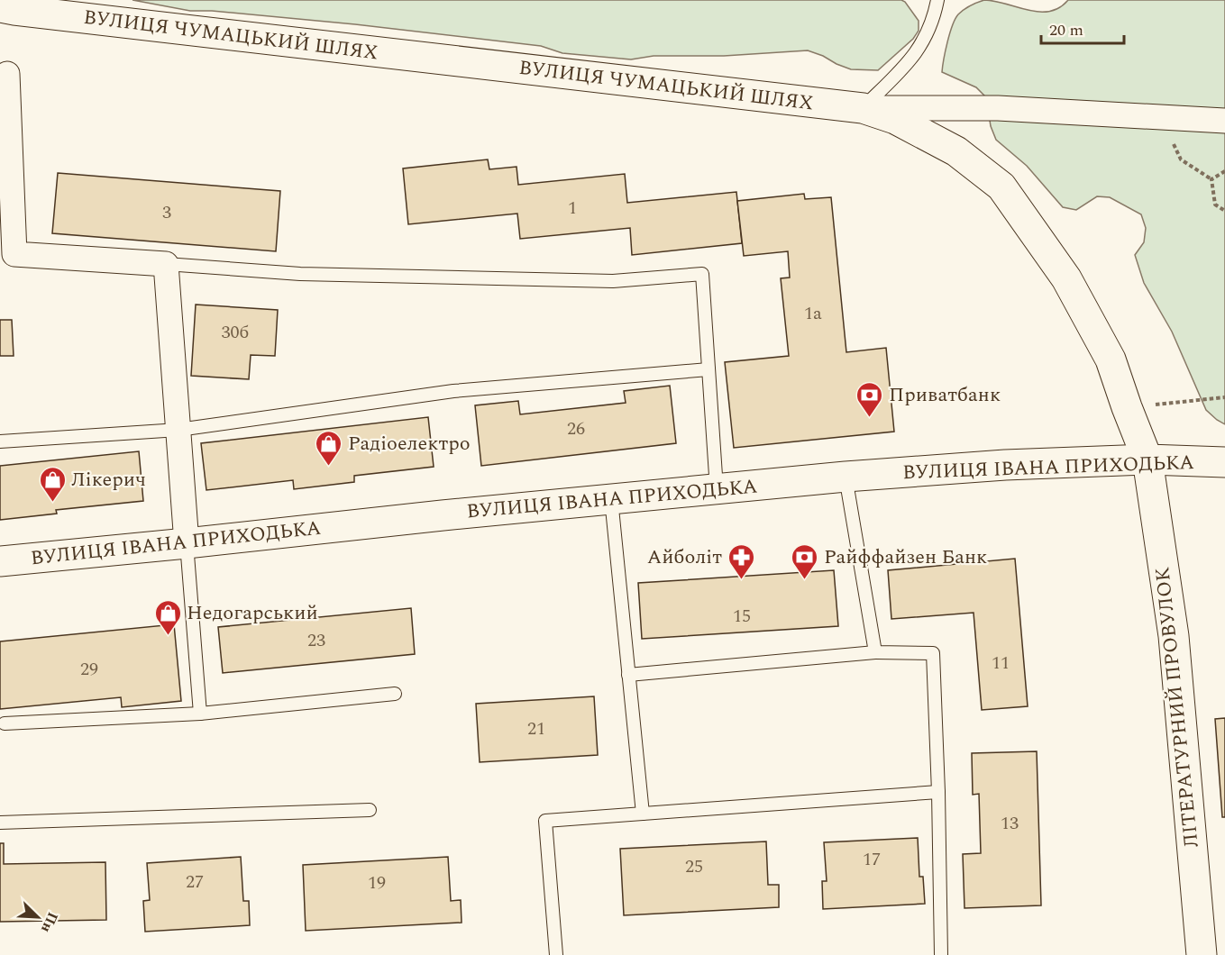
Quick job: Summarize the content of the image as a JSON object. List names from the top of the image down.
{
  "streets": {
    "main road": ["ВУЛИЦЯ ЧУМАЦЬКИЙ ШЛЯХ", "ВУЛИЦЯ ІВАНА ПРИХОДЬКА", "ЛІТЕРАТУРНИЙ ПРОВУЛОК"]
  },
  "crossings": [
    ["ВУЛИЦЯ ЧУМАЦЬКИЙ ШЛЯХ", "ВУЛИЦЯ ІВАНА ПРИХОДЬКА"],
    ["ВУЛИЦЯ ЧУМАЦЬКИЙ ШЛЯХ", "ЛІТЕРАТУРНИЙ ПРОВУЛОК"],
    ["ВУЛИЦЯ ІВАНА ПРИХОДЬКА", "ЛІТЕРАТУРНИЙ ПРОВУЛОК"]
  ],
  "places": {
    "bank": ["Приватбанк", "Райффайзен Банк"],
    "shop": ["Радіоелектро", "Лікерич", "Недогарський"],
    "pharmacy": ["Айболіт"]
  },
  "house_numbers": [
    "1",
    "3",
    "1а",
    "30б",
    "26",
    "15",
    "23",
    "11",
    "29",
    "21",
    "13",
    "17",
    "25",
    "27",
    "19"
  ],
  "scale_bar": "20 m",
  "north": "bottom right"
}
